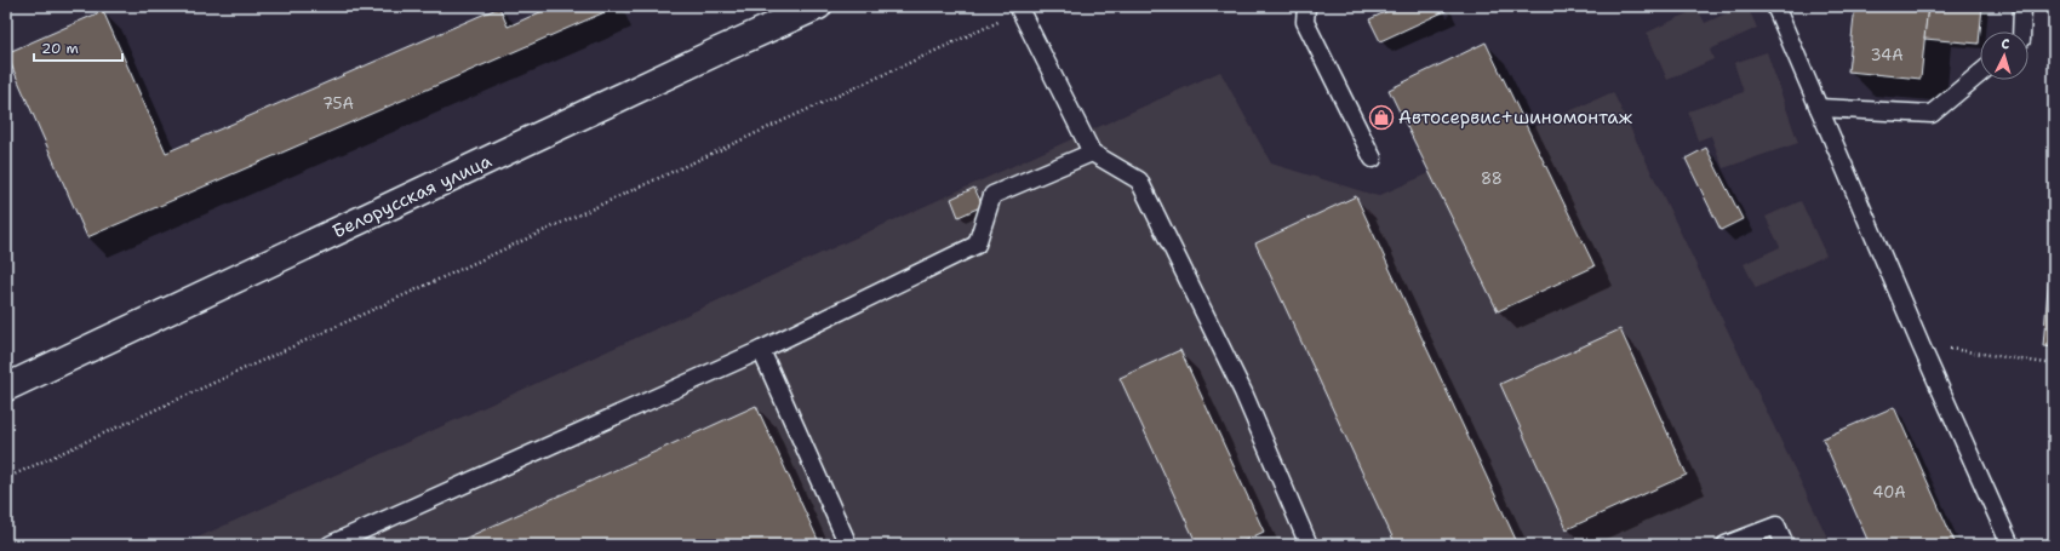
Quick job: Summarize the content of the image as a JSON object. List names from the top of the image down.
{
  "streets": {
    "main road": ["Белорусская улица"]
  },
  "places": {
    "shop": ["Автосервис+шиномонтаж"]
  },
  "house_numbers": [
    "34А",
    "75А",
    "88",
    "40А"
  ],
  "scale_bar": "20 m",
  "north": "top"
}
